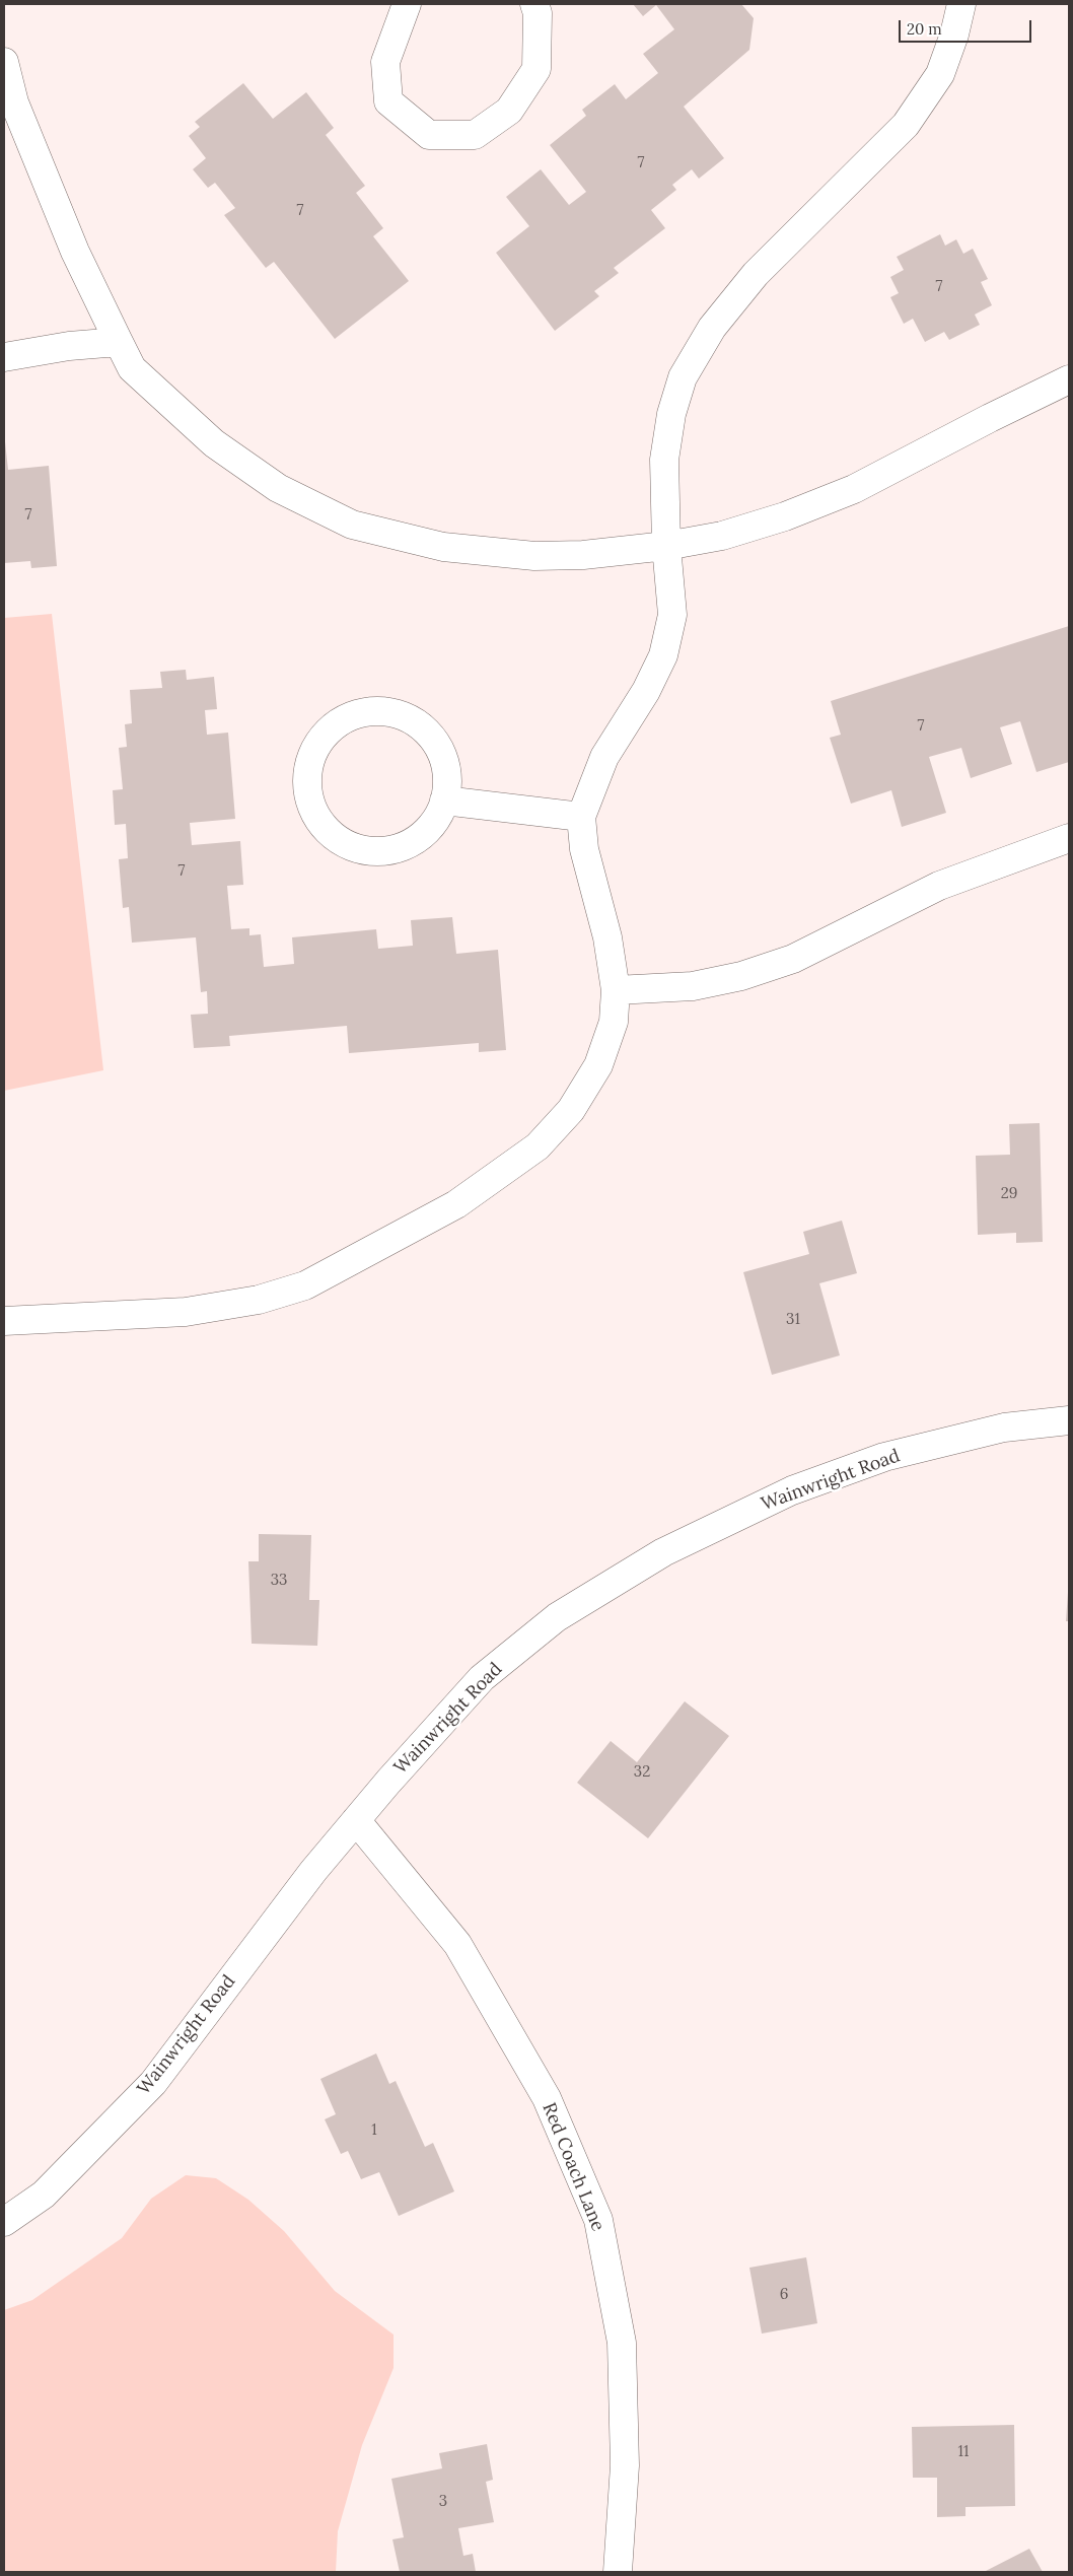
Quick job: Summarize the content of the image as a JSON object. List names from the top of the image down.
{
  "streets": {
    "street": ["Wainwright Road", "Red Coach Lane"]
  },
  "crossings": [
    ["Wainwright Road", "Red Coach Lane"]
  ],
  "house_numbers": [
    "7",
    "7",
    "7",
    "7",
    "7",
    "7",
    "29",
    "31",
    "33",
    "32",
    "1",
    "6",
    "11",
    "3"
  ],
  "scale_bar": "20 m"
}
